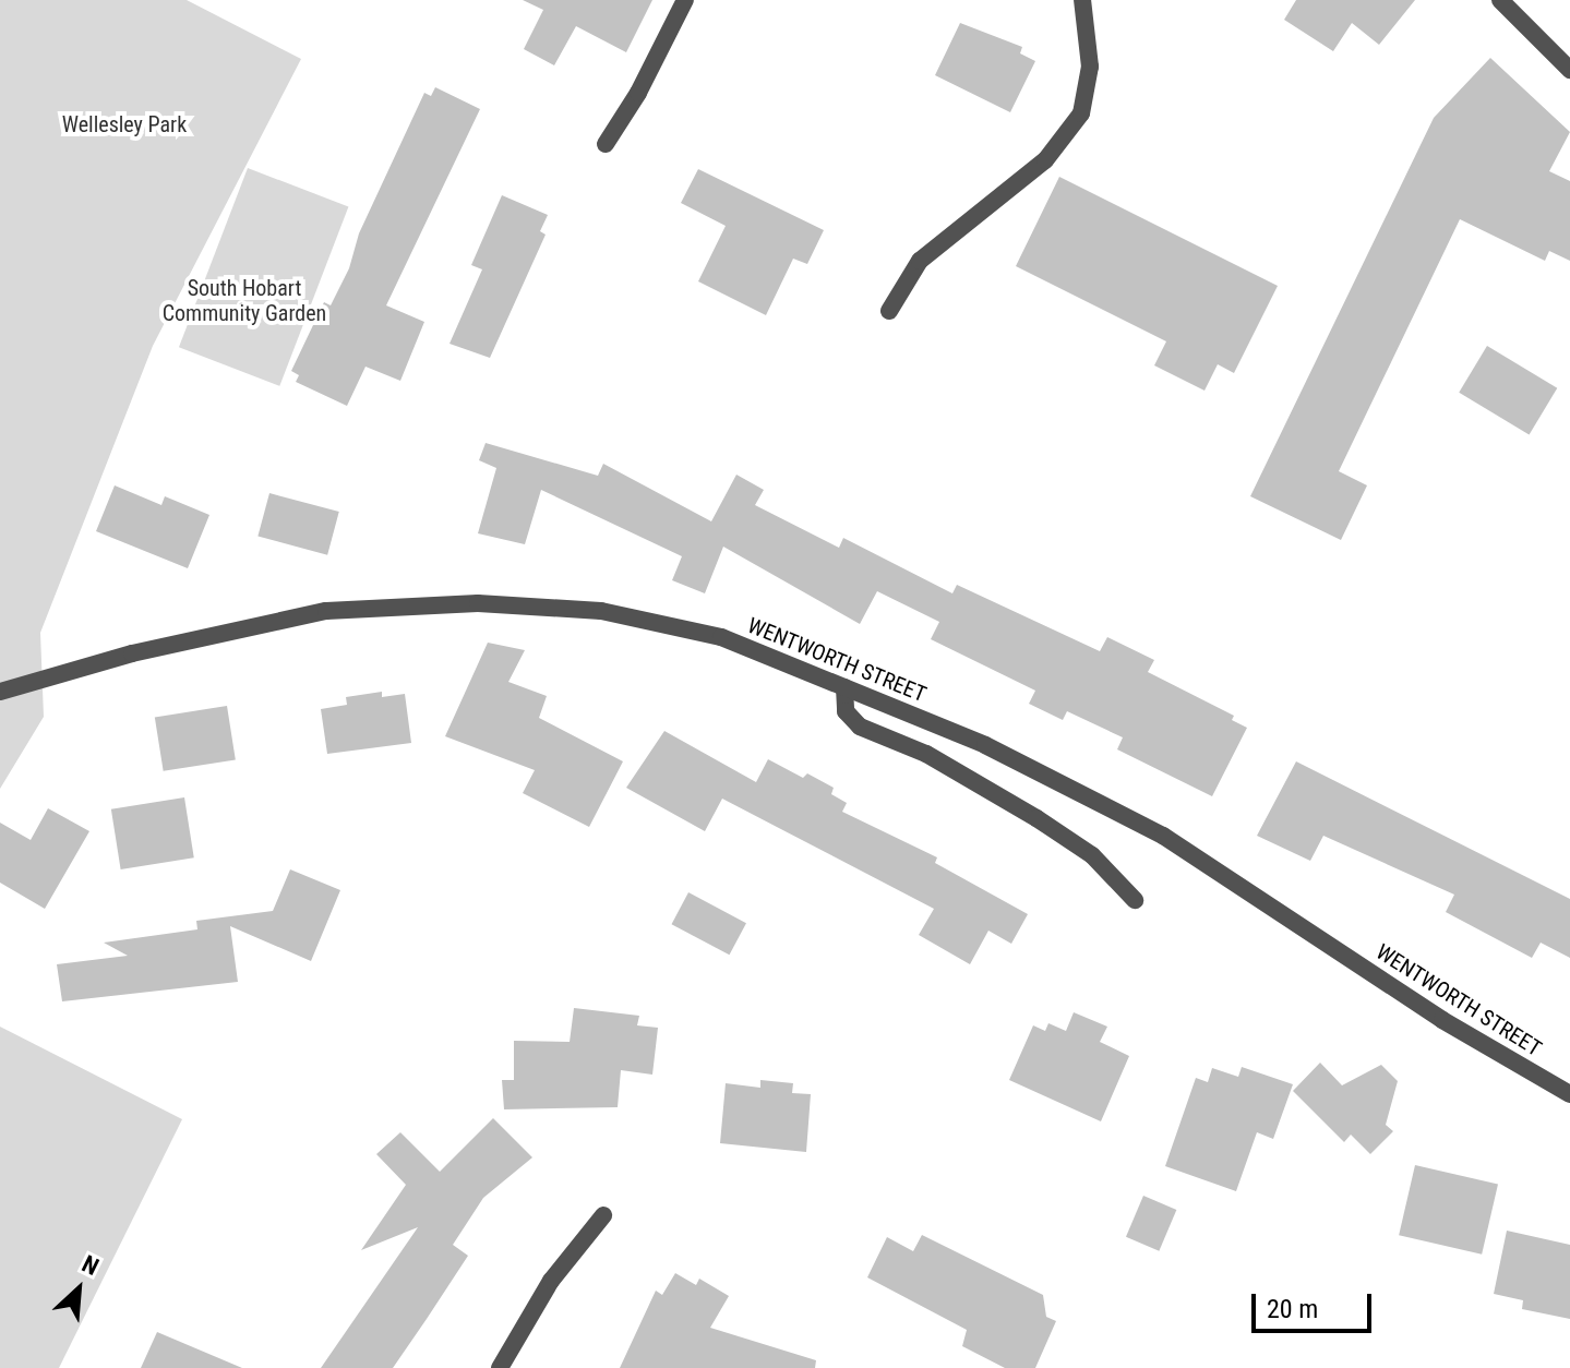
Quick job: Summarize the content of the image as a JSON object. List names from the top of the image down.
{
  "streets": {
    "street": ["WENTWORTH STREET"]
  },
  "parks": ["Wellesley Park", "South Hobart Community Garden"],
  "scale_bar": "20 m",
  "north": "top right"
}
